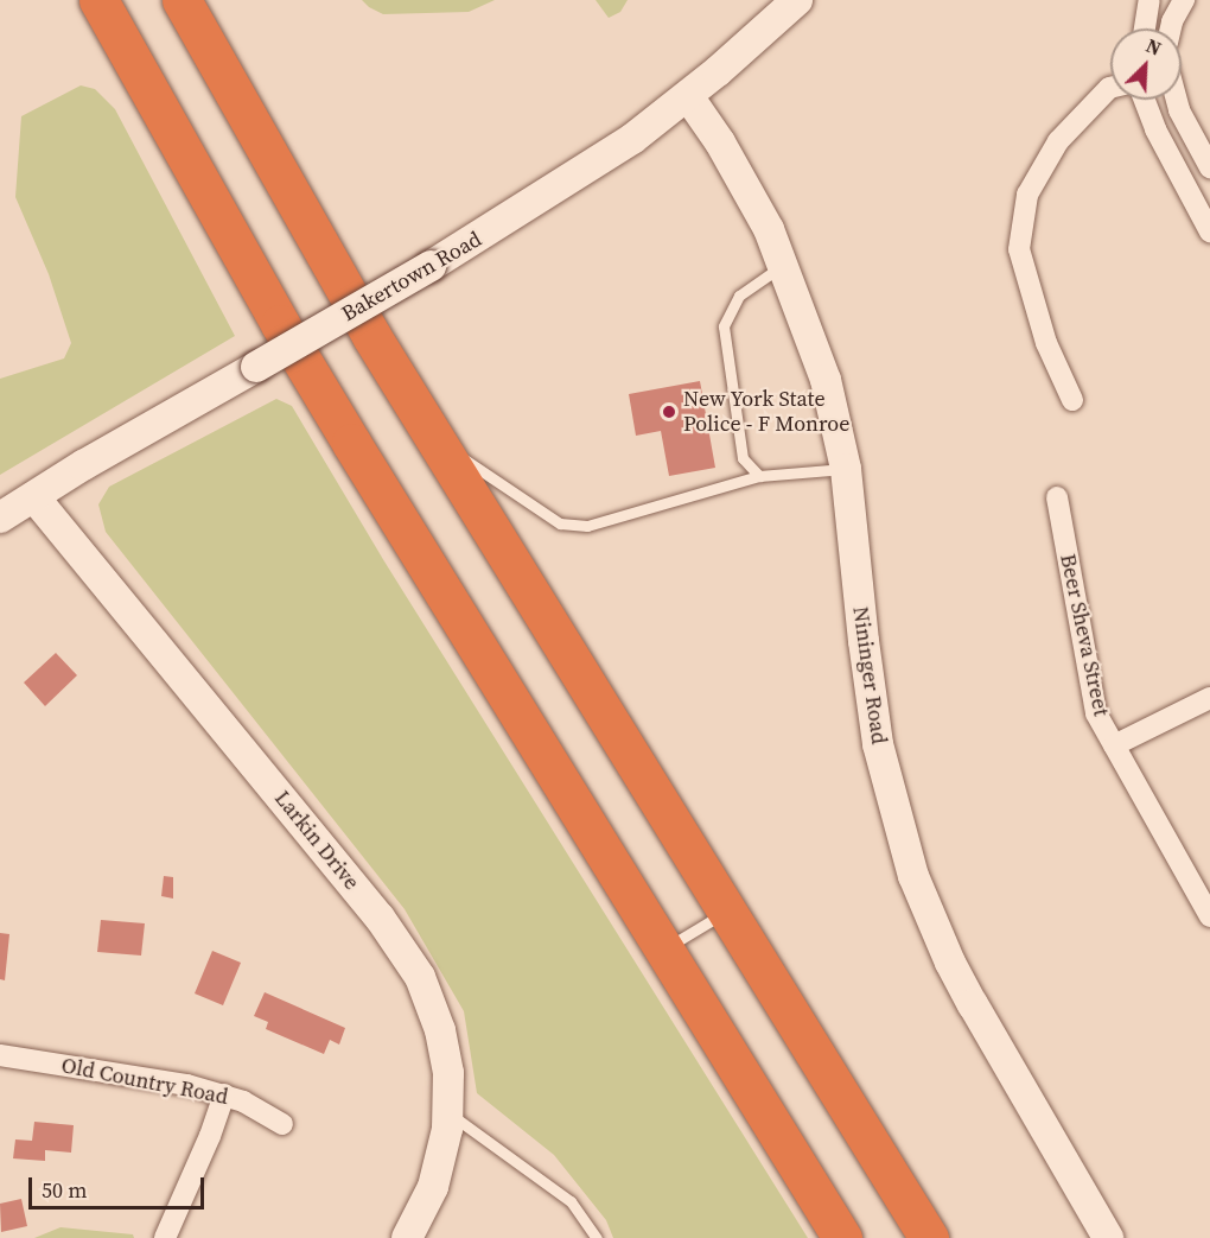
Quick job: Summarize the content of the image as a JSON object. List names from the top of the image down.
{
  "streets": {
    "street": [
      "Bakertown Road",
      "Beer Sheva Street",
      "Nininger Road",
      "Larkin Drive",
      "Old Country Road"
    ]
  },
  "crossings": [
    ["Bakertown Road", "Nininger Road"],
    ["Bakertown Road", "Larkin Drive"]
  ],
  "places": ["New York State Police - F Monroe"],
  "scale_bar": "50 m",
  "north": "top right"
}
